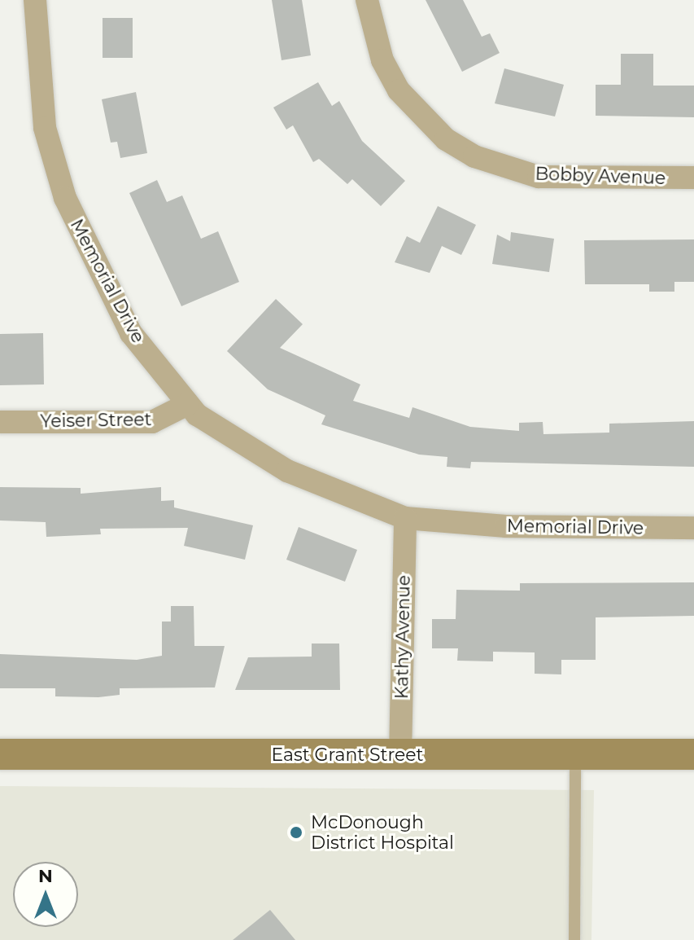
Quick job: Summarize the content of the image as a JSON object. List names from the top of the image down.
{
  "streets": {
    "main road": ["East Grant Street"],
    "street": [
      "Bobby Avenue",
      "Memorial Drive",
      "Yeiser Street",
      "Kathy Avenue"
    ]
  },
  "crossings": [
    ["Memorial Drive", "Yeiser Street"],
    ["Memorial Drive", "Kathy Avenue"],
    ["Kathy Avenue", "East Grant Street"]
  ],
  "places": ["McDonough District Hospital"],
  "north": "top"
}
